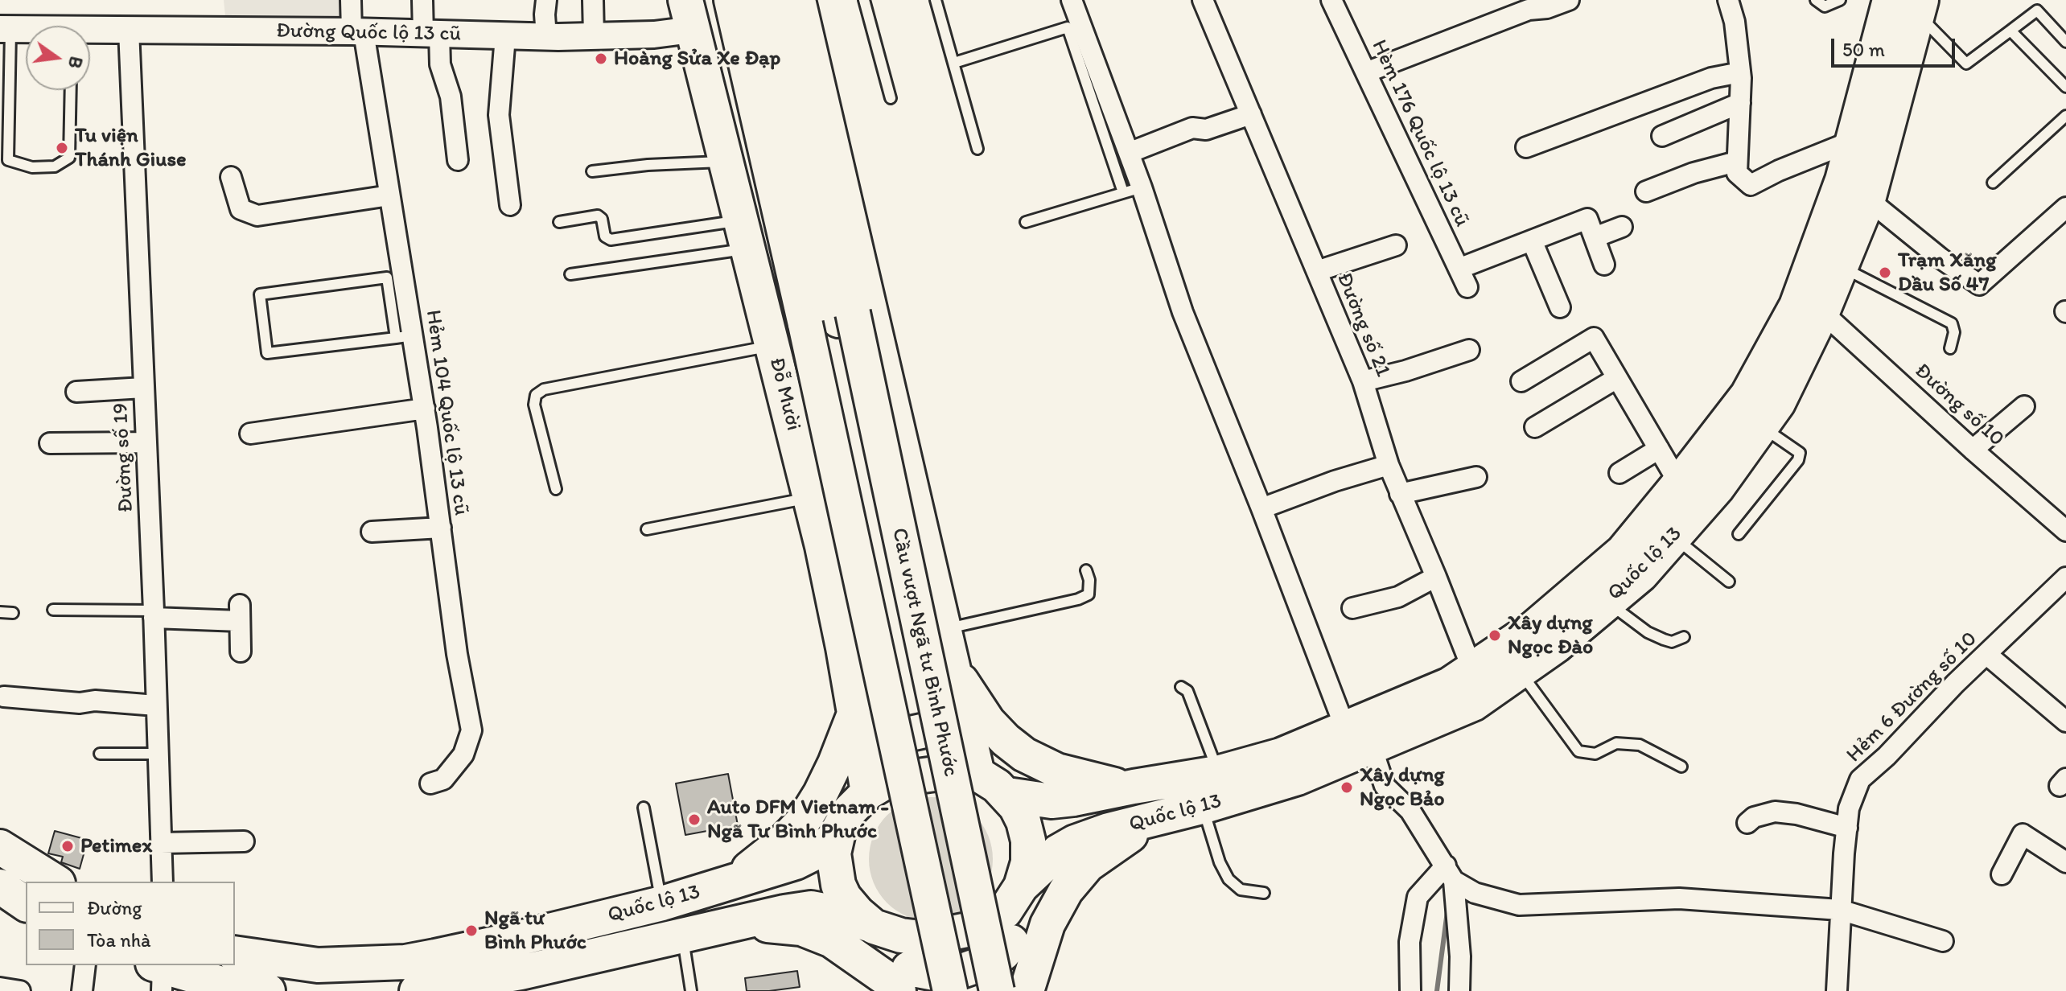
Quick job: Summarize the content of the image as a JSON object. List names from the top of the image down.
{
  "streets": {
    "highway": ["Đỗ Mười", "Quốc lộ 13", "Cầu vượt Ngã tư Bình Phước"],
    "street": [
      "Đường Quốc lộ 13 cũ",
      "Hèm 176 Quốc lộ 13 cũ",
      "Đường số 21",
      "Đường số 10",
      "Hẻm 104 Quốc lộ 13 cũ",
      "Đường số 19",
      "Hẻm 6 Đường số 10"
    ]
  },
  "crossings": [
    ["Đường Quốc lộ 13 cũ", "Đỗ Mười"],
    ["Đường Quốc lộ 13 cũ", "Hẻm 104 Quốc lộ 13 cũ"],
    ["Đường Quốc lộ 13 cũ", "Đường số 19"],
    ["Đường số 21", "Quốc lộ 13"],
    ["Đỗ Mười", "Quốc lộ 13"],
    ["Đường số 10", "Quốc lộ 13"]
  ],
  "places": [
    "Hoàng Sửa Xe Đạp",
    "Tu viện Thánh Giuse",
    "Trạm Xăng Dầu Số 47",
    "Xây dựng Ngọc Đào",
    "Xây dựng Ngọc Bảo",
    "Auto DFM Vietnam - Ngã Tư Bình Phước",
    "Petimex",
    "Ngã tư Bình Phước"
  ],
  "legend": ["Đường", "Tòa nhà"],
  "scale_bar": "50 m",
  "north": "right"
}
